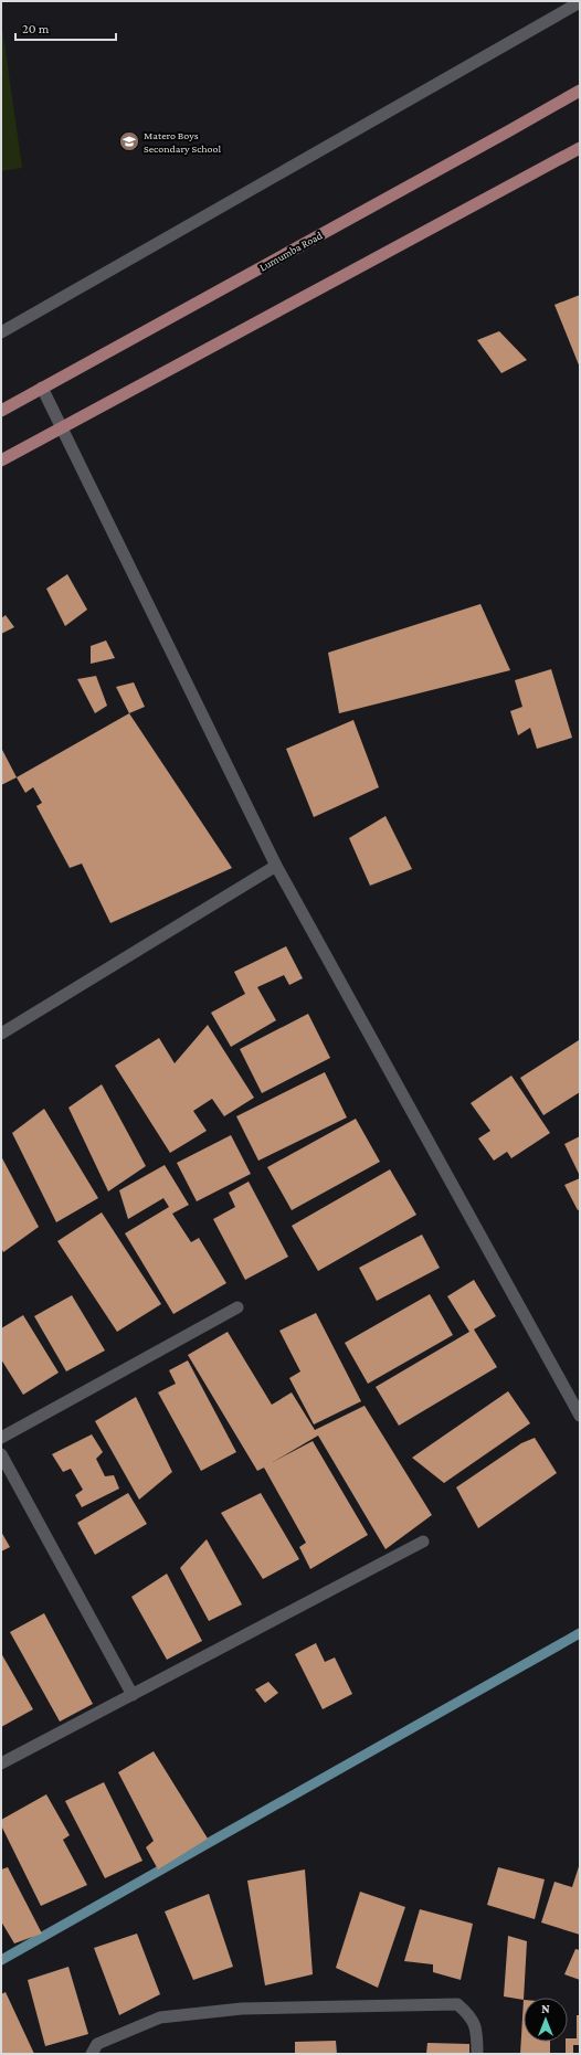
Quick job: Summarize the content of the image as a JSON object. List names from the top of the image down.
{
  "streets": {
    "main road": ["Lumumba Road"]
  },
  "places": {
    "school or university": ["Matero Boys Secondary School"]
  },
  "scale_bar": "20 m",
  "north": "top"
}
